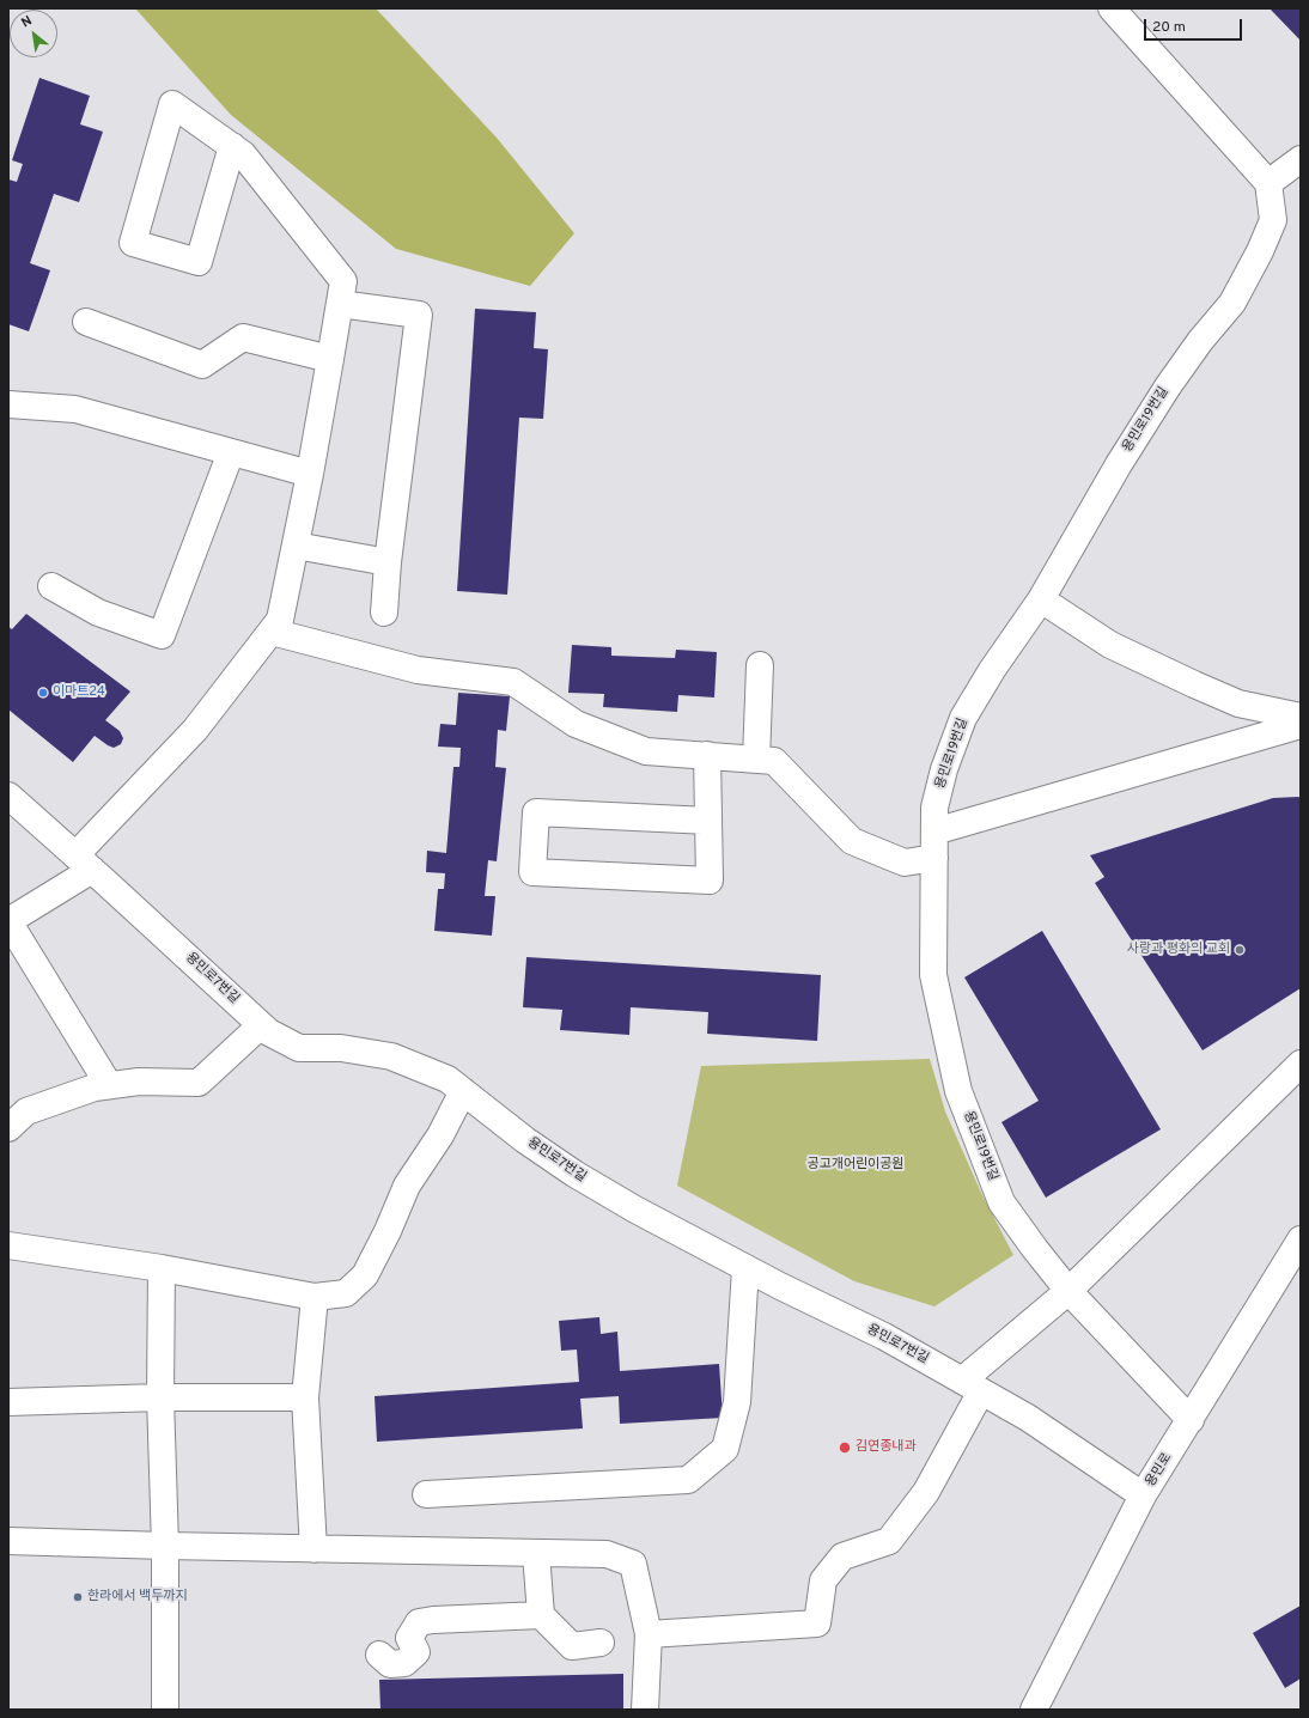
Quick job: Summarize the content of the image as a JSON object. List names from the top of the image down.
{
  "streets": {
    "street": ["용민로19번길", "용민로7번길", "용민로"]
  },
  "crossings": [
    ["용민로19번길", "용민로"],
    ["용민로7번길", "용민로"]
  ],
  "parks": ["공고개어린이공원"],
  "places": [
    "이마트24",
    "사랑과 평화의 교회",
    "김연종내과",
    "한라에서 백두까지"
  ],
  "scale_bar": "20 m",
  "north": "top left"
}
